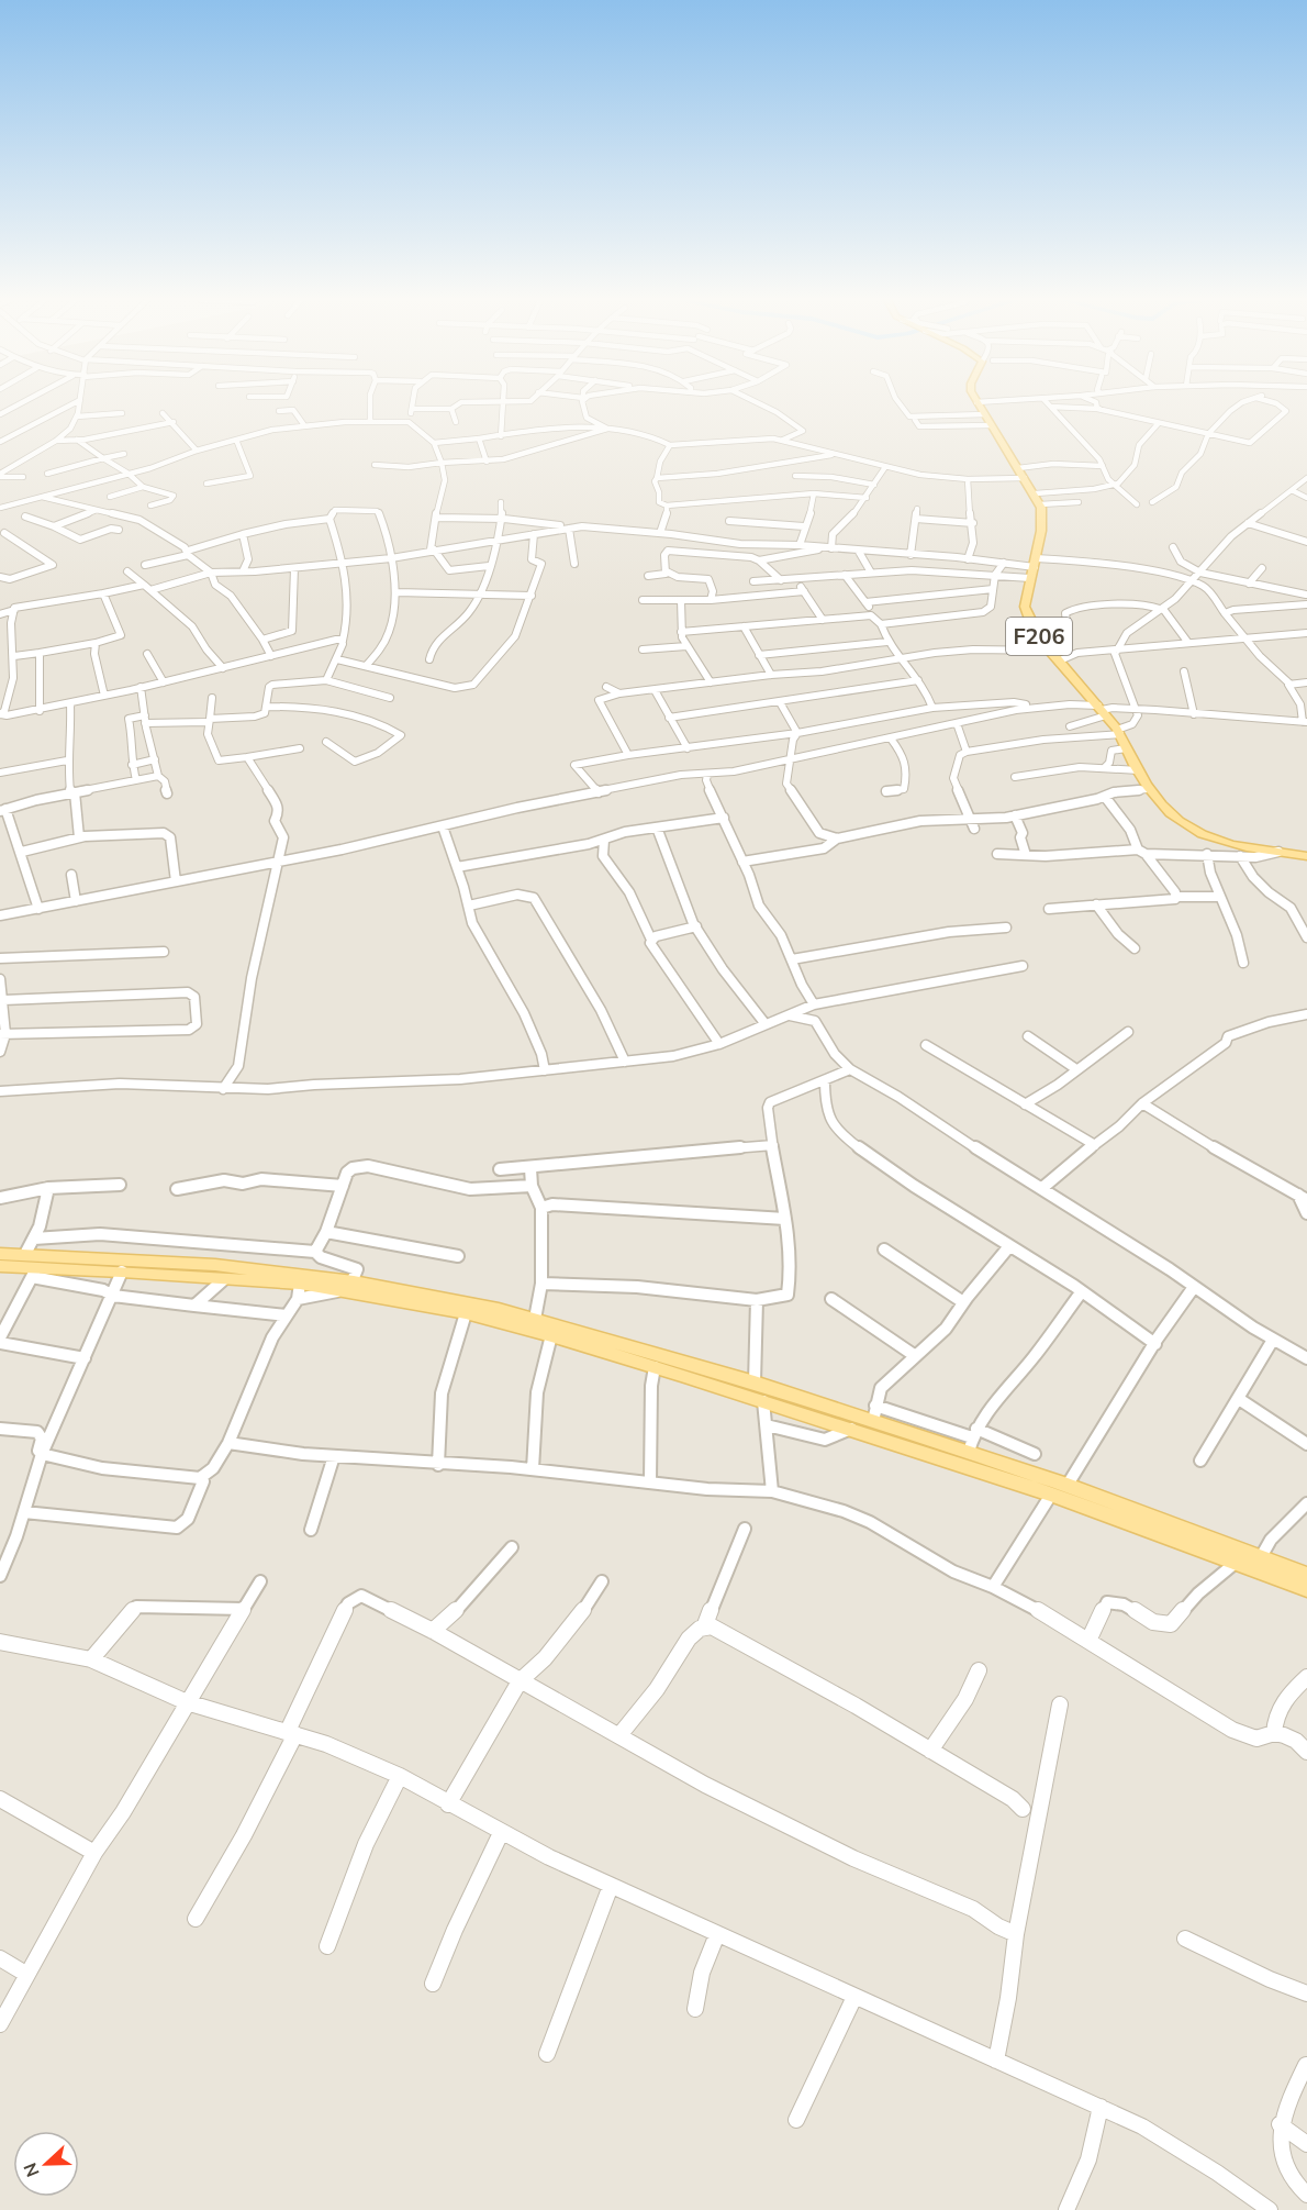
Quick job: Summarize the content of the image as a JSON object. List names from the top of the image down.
{
  "streets": {
    "main road": ["F206"]
  },
  "north": "left"
}
